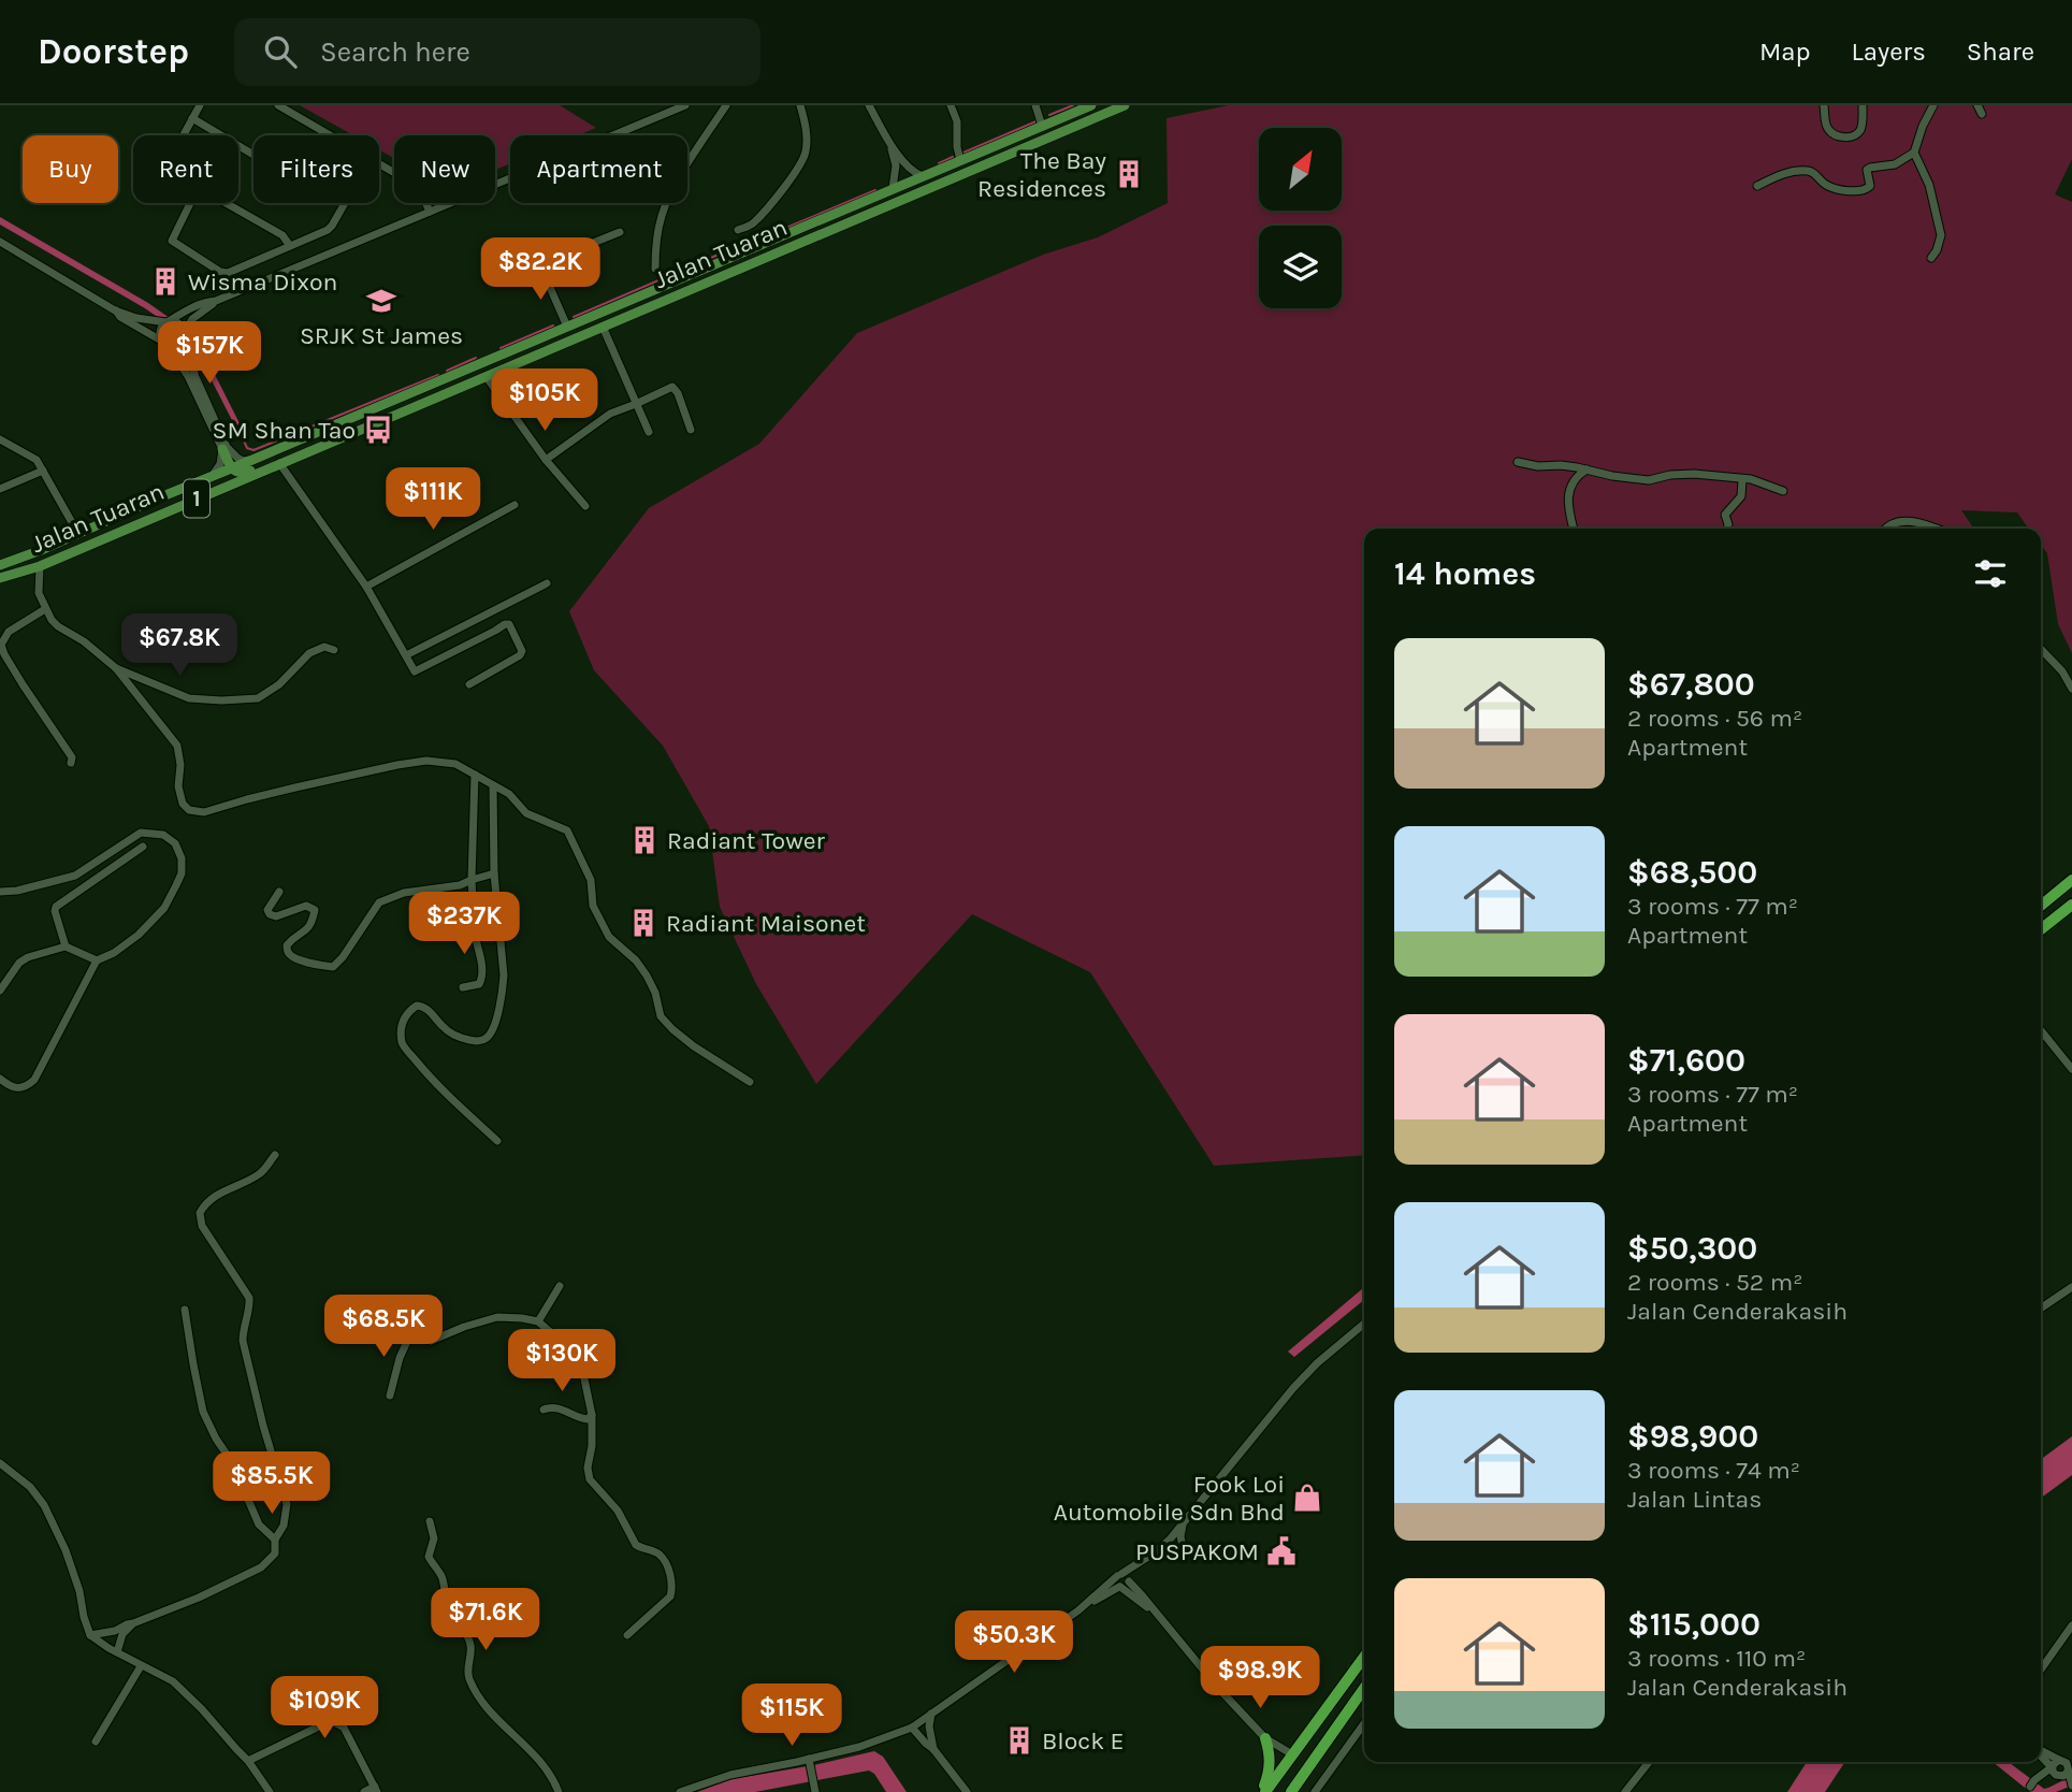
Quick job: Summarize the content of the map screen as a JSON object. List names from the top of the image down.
{
  "streets": {
    "main road": ["Jalan Tuaran", "1"]
  },
  "places": {
    "building": [
      "The Bay Residences",
      "Wisma Dixon",
      "Radiant Tower",
      "Radiant Maisonet",
      "Block E"
    ],
    "school or university": ["SRJK St James"],
    "bus stop": ["SM Shan Tao"],
    "shop": ["Fook Loi Automobile Sdn Bhd"],
    "public building": ["PUSPAKOM"]
  },
  "north": "top right",
  "page": {
    "header": "Doorstep",
    "search": "Search here",
    "nav": ["Map", "Layers", "Share"],
    "chip": [
      "Buy",
      "Rent",
      "Filters",
      "New",
      "Apartment"
    ],
    "price": [
      "$82.2K",
      "$157K",
      "$105K",
      "$111K",
      "$67.8K",
      "$237K",
      "$68.5K",
      "$130K",
      "$85.5K",
      "$71.6K",
      "$50.3K",
      "$98.9K",
      "$109K",
      "$115K"
    ],
    "heading": "14 homes",
    "list": [
      {
        "name": "$67,800",
        "note": "2 rooms · 56 m² · Apartment"
      },
      {
        "name": "$68,500",
        "note": "3 rooms · 77 m² · Apartment"
      },
      {
        "name": "$71,600",
        "note": "3 rooms · 77 m² · Apartment"
      },
      {
        "name": "$50,300",
        "note": "2 rooms · 52 m² · Jalan Cenderakasih"
      },
      {
        "name": "$98,900",
        "note": "3 rooms · 74 m² · Jalan Lintas"
      },
      {
        "name": "$115,000",
        "note": "3 rooms · 110 m² · Jalan Cenderakasih"
      }
    ]
  }
}
